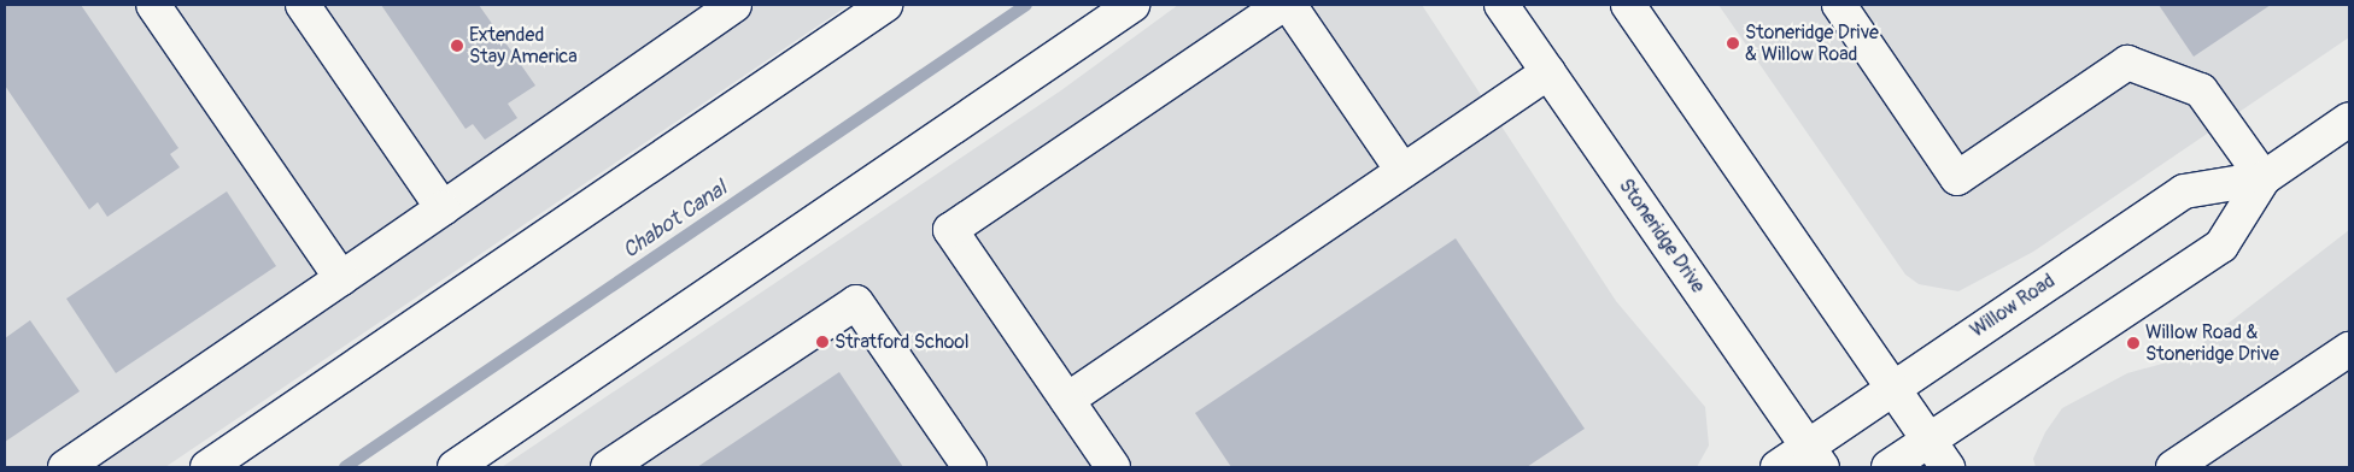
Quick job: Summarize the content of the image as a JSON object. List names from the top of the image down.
{
  "streets": {
    "street": ["Stoneridge Drive", "Willow Road"]
  },
  "crossings": [
    ["Stoneridge Drive", "Willow Road"]
  ],
  "water": ["Chabot Canal"],
  "places": [
    "Stoneridge Drive & Willow Road",
    "Extended Stay America",
    "Stratford School",
    "Willow Road & Stoneridge Drive"
  ]
}
